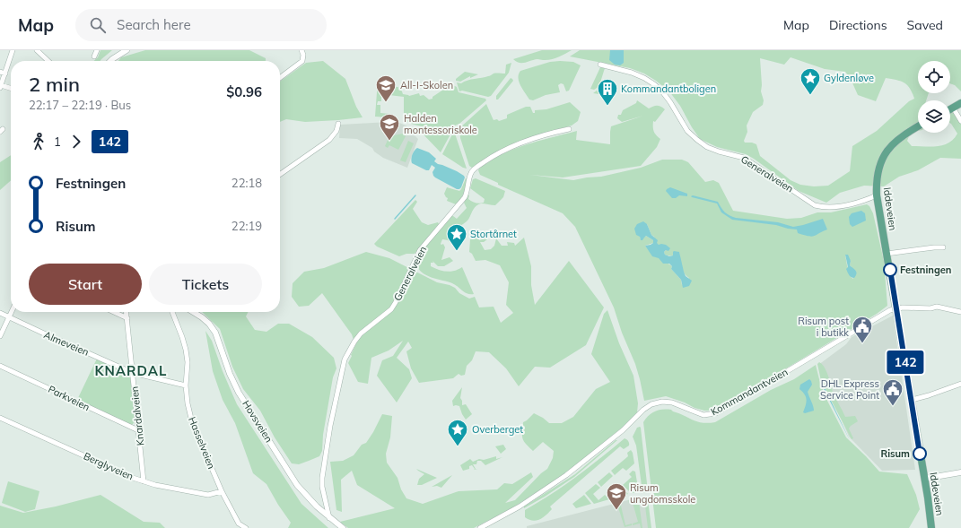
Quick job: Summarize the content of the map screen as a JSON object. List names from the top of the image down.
{
  "streets": {
    "main road": ["Iddeveien"],
    "street": [
      "Generalveien",
      "Almeveien",
      "Kommandantveien",
      "Parkveien",
      "Knardalveien",
      "Hovsveien",
      "Hasselveien",
      "Berglyveien"
    ]
  },
  "crossings": [
    ["Generalveien", "Iddeveien"],
    ["Generalveien", "Hovsveien"],
    ["Iddeveien", "Kommandantveien"],
    ["Almeveien", "Knardalveien"],
    ["Almeveien", "Hasselveien"],
    ["Parkveien", "Knardalveien"],
    ["Knardalveien", "Berglyveien"],
    ["Hasselveien", "Berglyveien"]
  ],
  "districts": ["KNARDAL"],
  "places": {
    "place": ["Gyldenløve", "Stortårnet", "Overberget"],
    "school or university": ["All-I-Skolen", "Halden montessoriskole", "Risum ungdomsskole"],
    "building": ["Kommandantboligen"],
    "other": ["Festningen", "Risum"],
    "public building": ["Risum post i butikk", "DHL Express Service Point"]
  },
  "lines": ["bus line 142"],
  "page": {
    "header": "Map",
    "search": "Search here",
    "nav": ["Map", "Directions", "Saved"],
    "on_map": "142",
    "heading": ["2 min", "22:17 – 22:19 · Bus", "$0.96"],
    "legs": ["1", "142"],
    "list": [
      {
        "name": "Festningen",
        "value": "22:18"
      },
      {
        "name": "Risum",
        "value": "22:19"
      }
    ],
    "buttons": ["Start", "Tickets"]
  }
}
